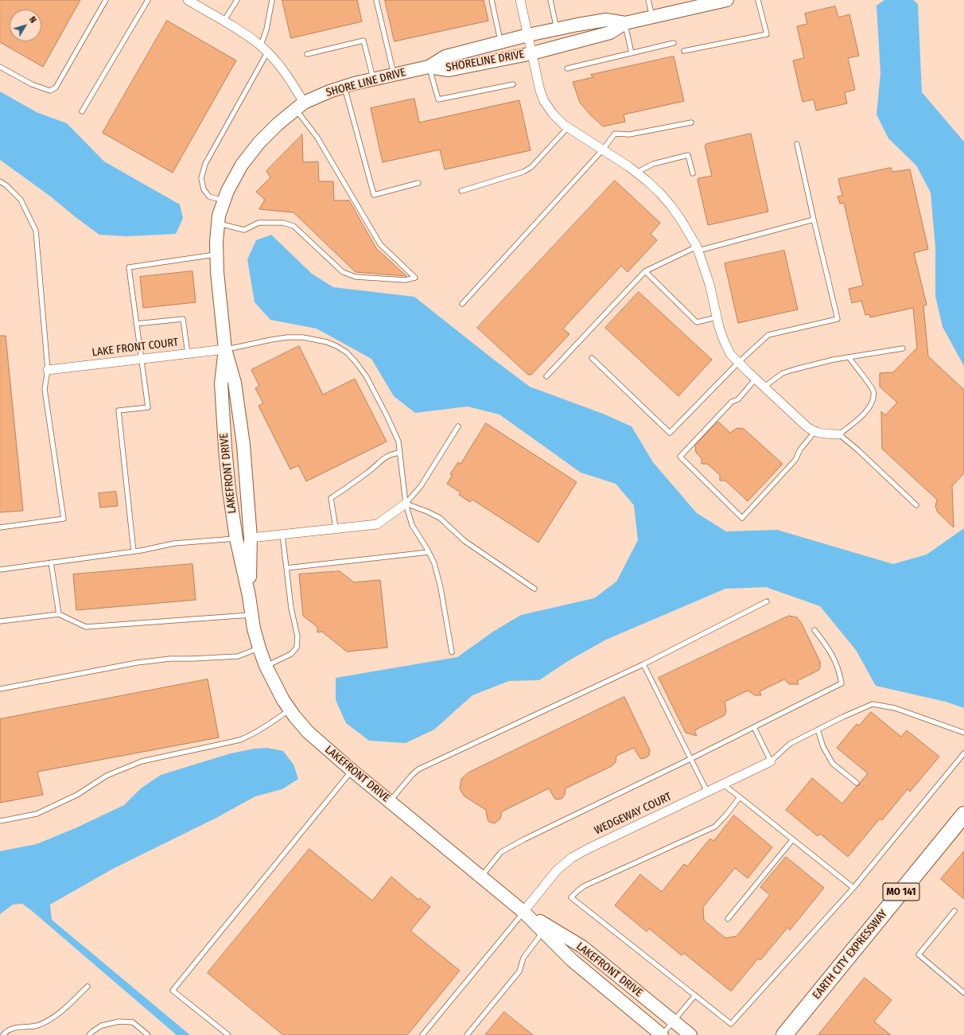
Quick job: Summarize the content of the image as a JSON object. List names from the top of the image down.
{
  "streets": {
    "highway": ["MO 141", "EARTH CITY EXPRESSWAY"],
    "street": [
      "SHORELINE DRIVE",
      "SHORE LINE DRIVE",
      "LAKE FRONT COURT",
      "LAKEFRONT DRIVE",
      "WEDGEWAY COURT"
    ]
  },
  "crossings": [
    ["SHORELINE DRIVE", "SHORE LINE DRIVE"],
    ["LAKE FRONT COURT", "LAKEFRONT DRIVE"],
    ["LAKEFRONT DRIVE", "WEDGEWAY COURT"]
  ],
  "north": "top right"
}
